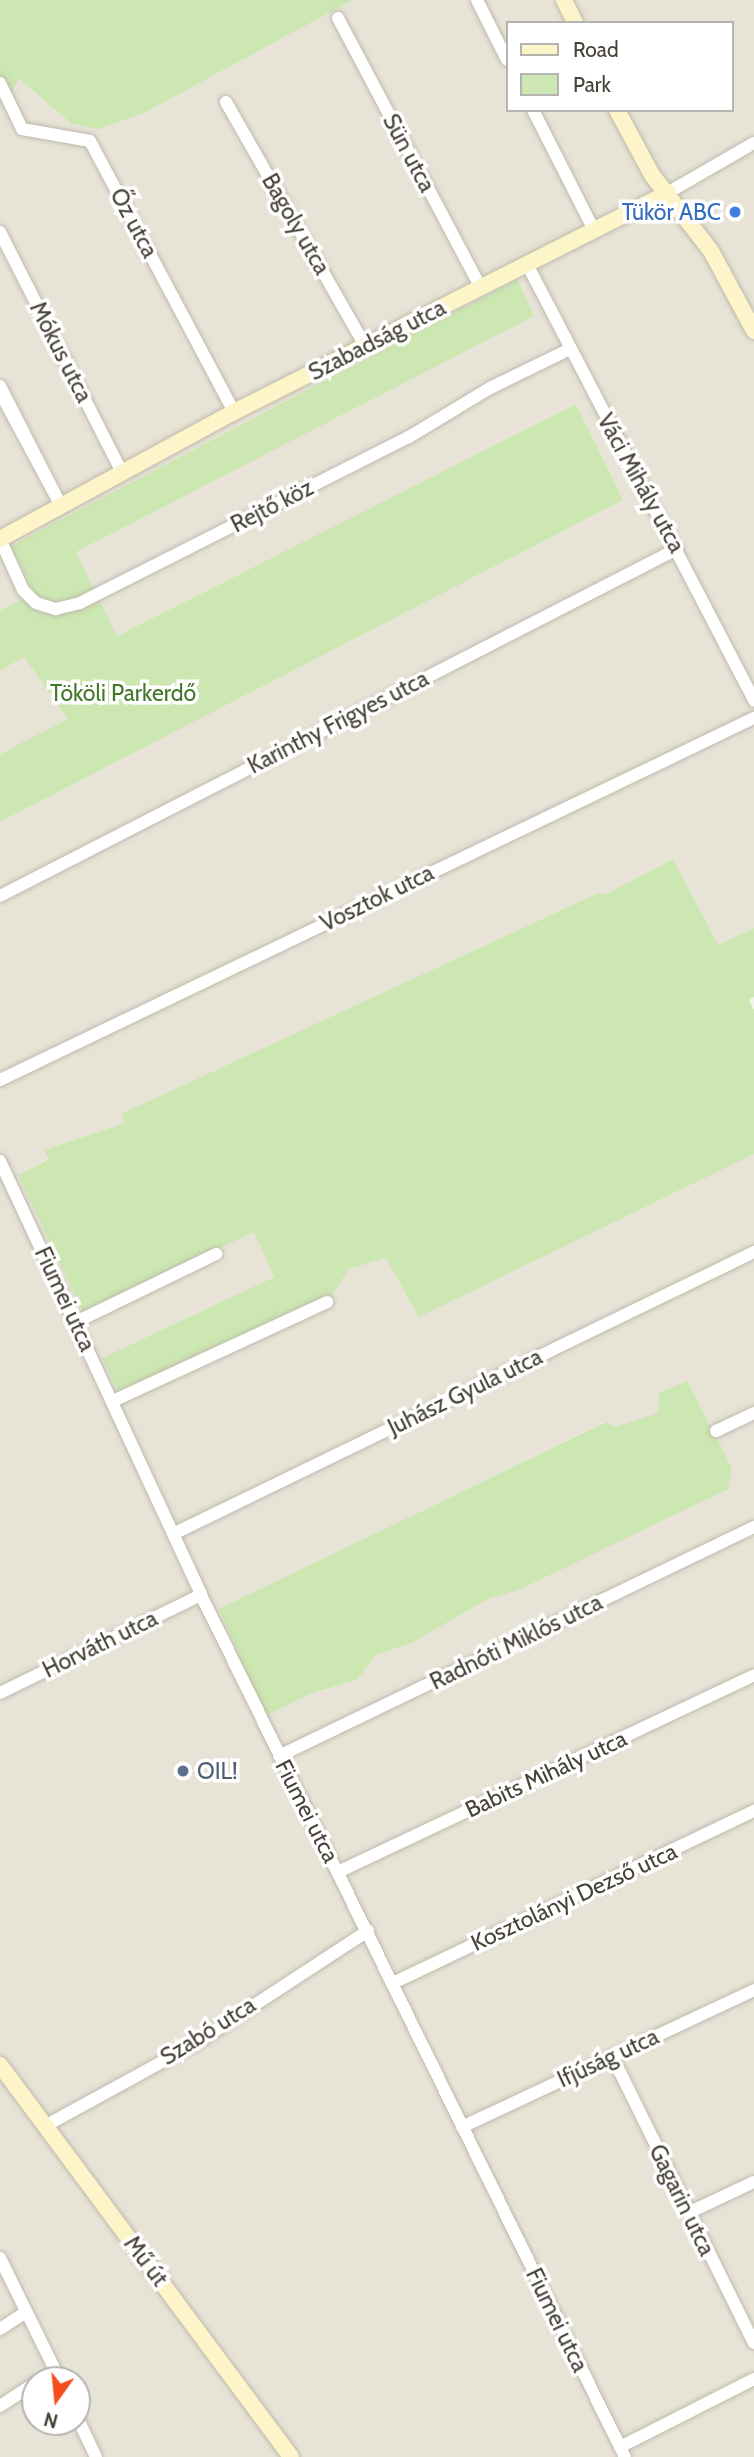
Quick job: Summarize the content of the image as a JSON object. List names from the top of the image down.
{
  "streets": {
    "street": [
      "Sün utca",
      "Őz utca",
      "Bagoly utca",
      "Szabadság utca",
      "Mókus utca",
      "Váci Mihály utca",
      "Rejtő köz",
      "Karinthy Frigyes utca",
      "Vosztok utca",
      "Fiumei utca",
      "Juhász Gyula utca",
      "Radnóti Miklós utca",
      "Horváth utca",
      "Babits Mihály utca",
      "Kosztolányi Dezső utca",
      "Szabó utca",
      "Ifjúság utca",
      "Gagarin utca",
      "Mű út"
    ]
  },
  "crossings": [
    ["Sün utca", "Szabadság utca"],
    ["Őz utca", "Szabadság utca"],
    ["Bagoly utca", "Szabadság utca"],
    ["Szabadság utca", "Mókus utca"],
    ["Szabadság utca", "Váci Mihály utca"],
    ["Szabadság utca", "Rejtő köz"],
    ["Váci Mihály utca", "Rejtő köz"],
    ["Váci Mihály utca", "Karinthy Frigyes utca"],
    ["Fiumei utca", "Juhász Gyula utca"],
    ["Fiumei utca", "Radnóti Miklós utca"],
    ["Fiumei utca", "Horváth utca"],
    ["Fiumei utca", "Babits Mihály utca"],
    ["Fiumei utca", "Kosztolányi Dezső utca"],
    ["Fiumei utca", "Szabó utca"],
    ["Fiumei utca", "Ifjúság utca"],
    ["Szabó utca", "Mű út"],
    ["Ifjúság utca", "Gagarin utca"]
  ],
  "parks": ["Tököli Parkerdő"],
  "places": ["Tükör ABC", "OIL!"],
  "legend": ["Road", "Park"],
  "north": "bottom"
}
